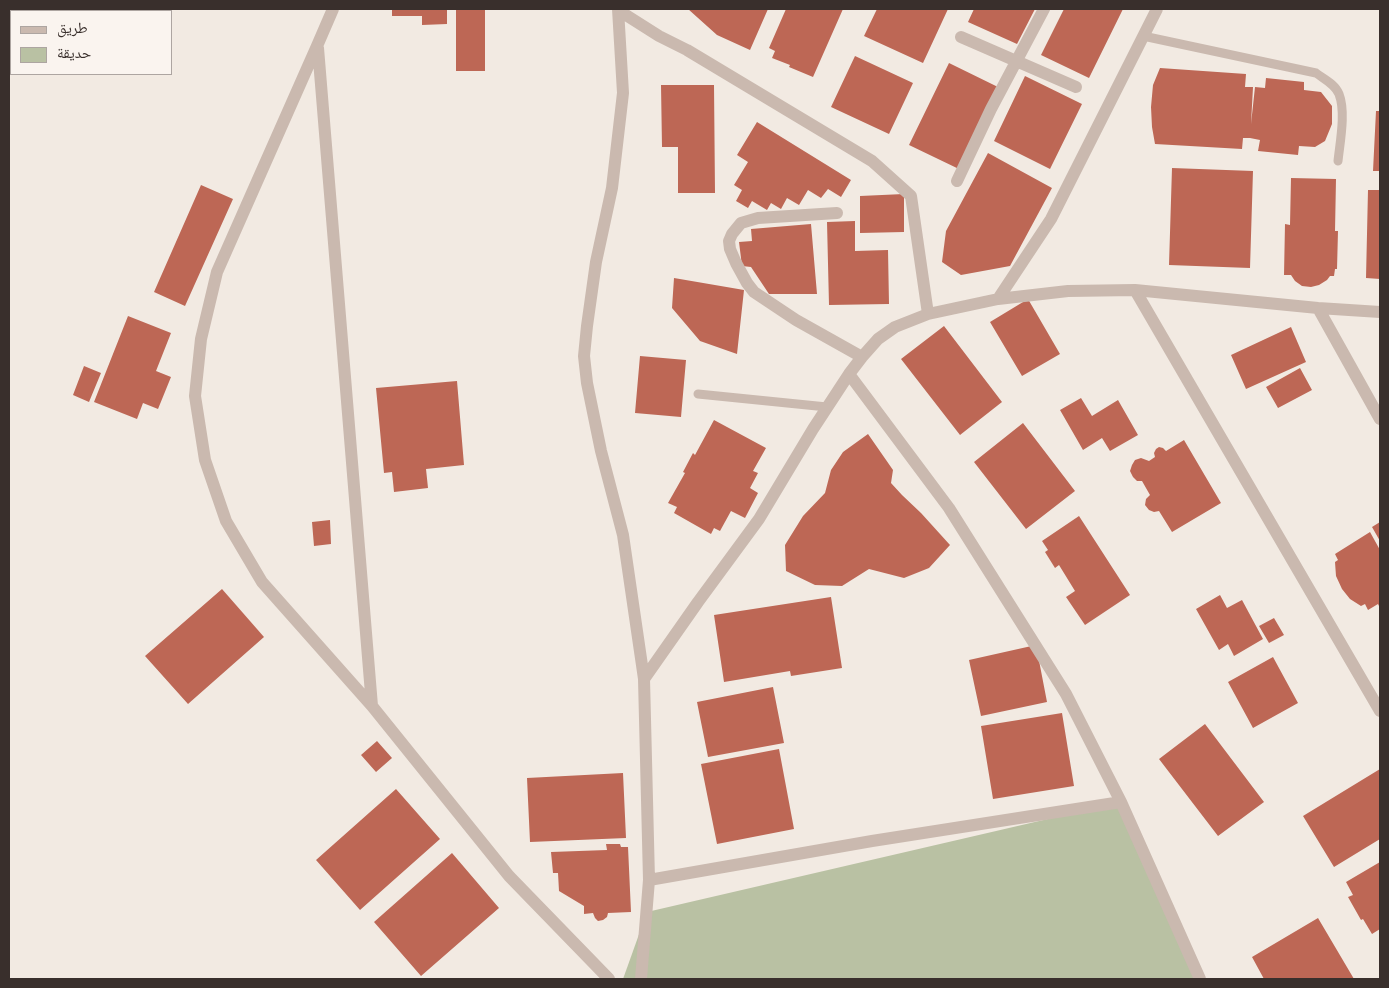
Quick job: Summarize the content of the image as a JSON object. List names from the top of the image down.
{
  "legend": ["طريق", "حديقة"]
}
